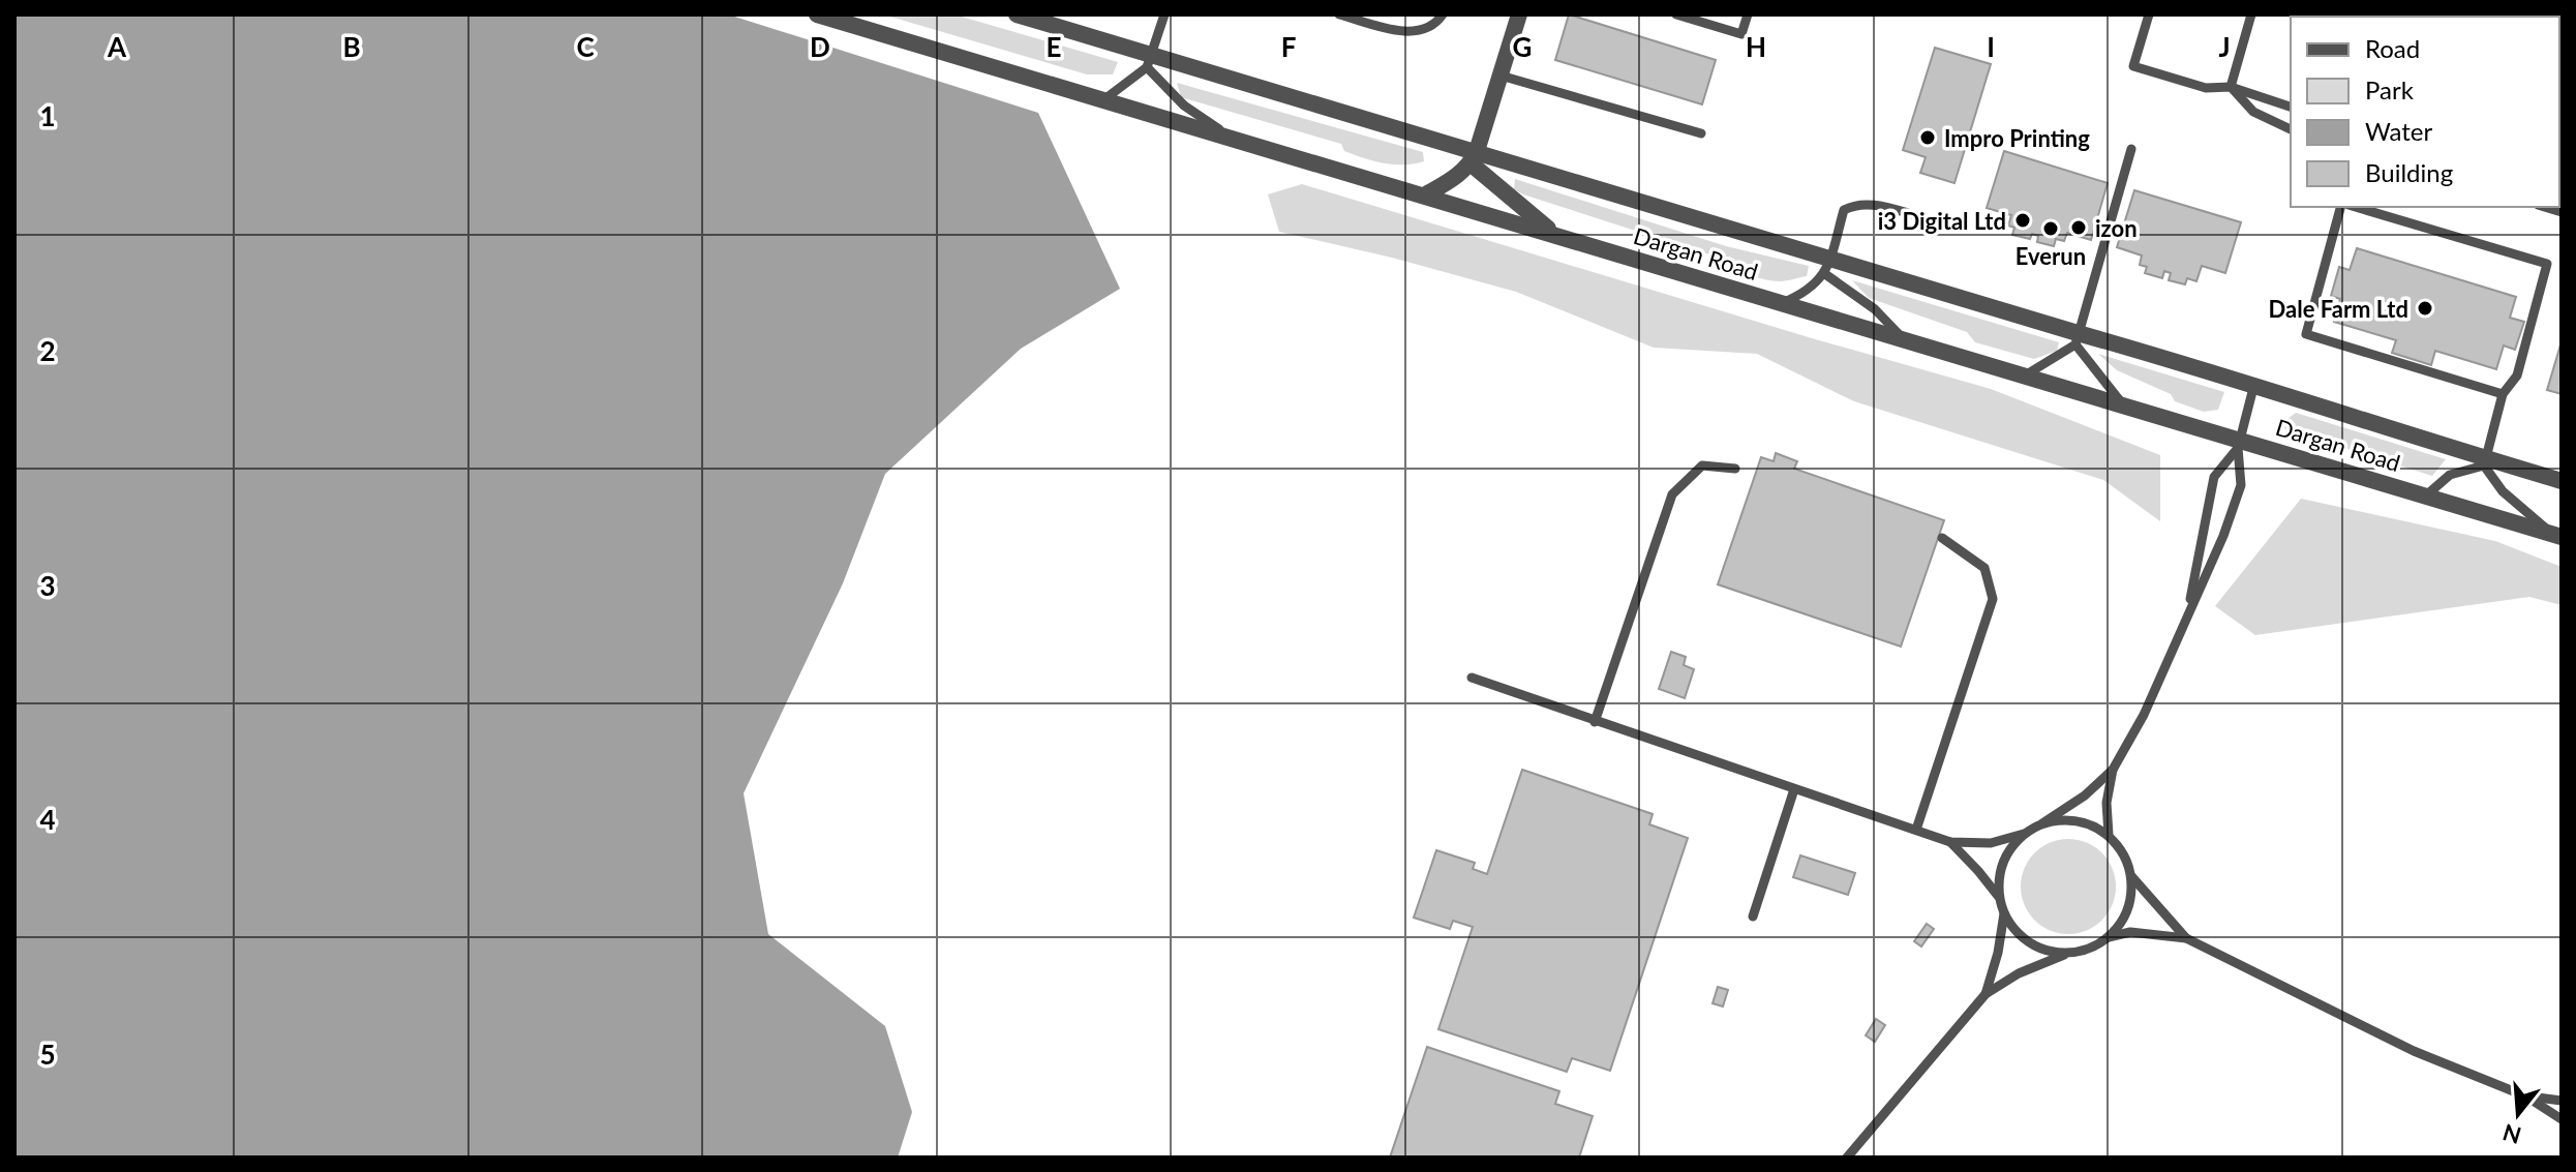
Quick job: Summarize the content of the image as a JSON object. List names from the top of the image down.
{
  "streets": {
    "street": ["Dargan Road"]
  },
  "places": [
    "Impro Printing",
    "i3 Digital Ltd",
    "izon",
    "Everun",
    "Dale Farm Ltd"
  ],
  "legend": [
    "Road",
    "Park",
    "Water",
    "Building"
  ],
  "north": "bottom",
  "grid": {
    "columns": [
      "A",
      "B",
      "C",
      "D",
      "E",
      "F",
      "G",
      "H",
      "I",
      "J"
    ],
    "rows": [
      "1",
      "2",
      "3",
      "4",
      "5"
    ]
  }
}
